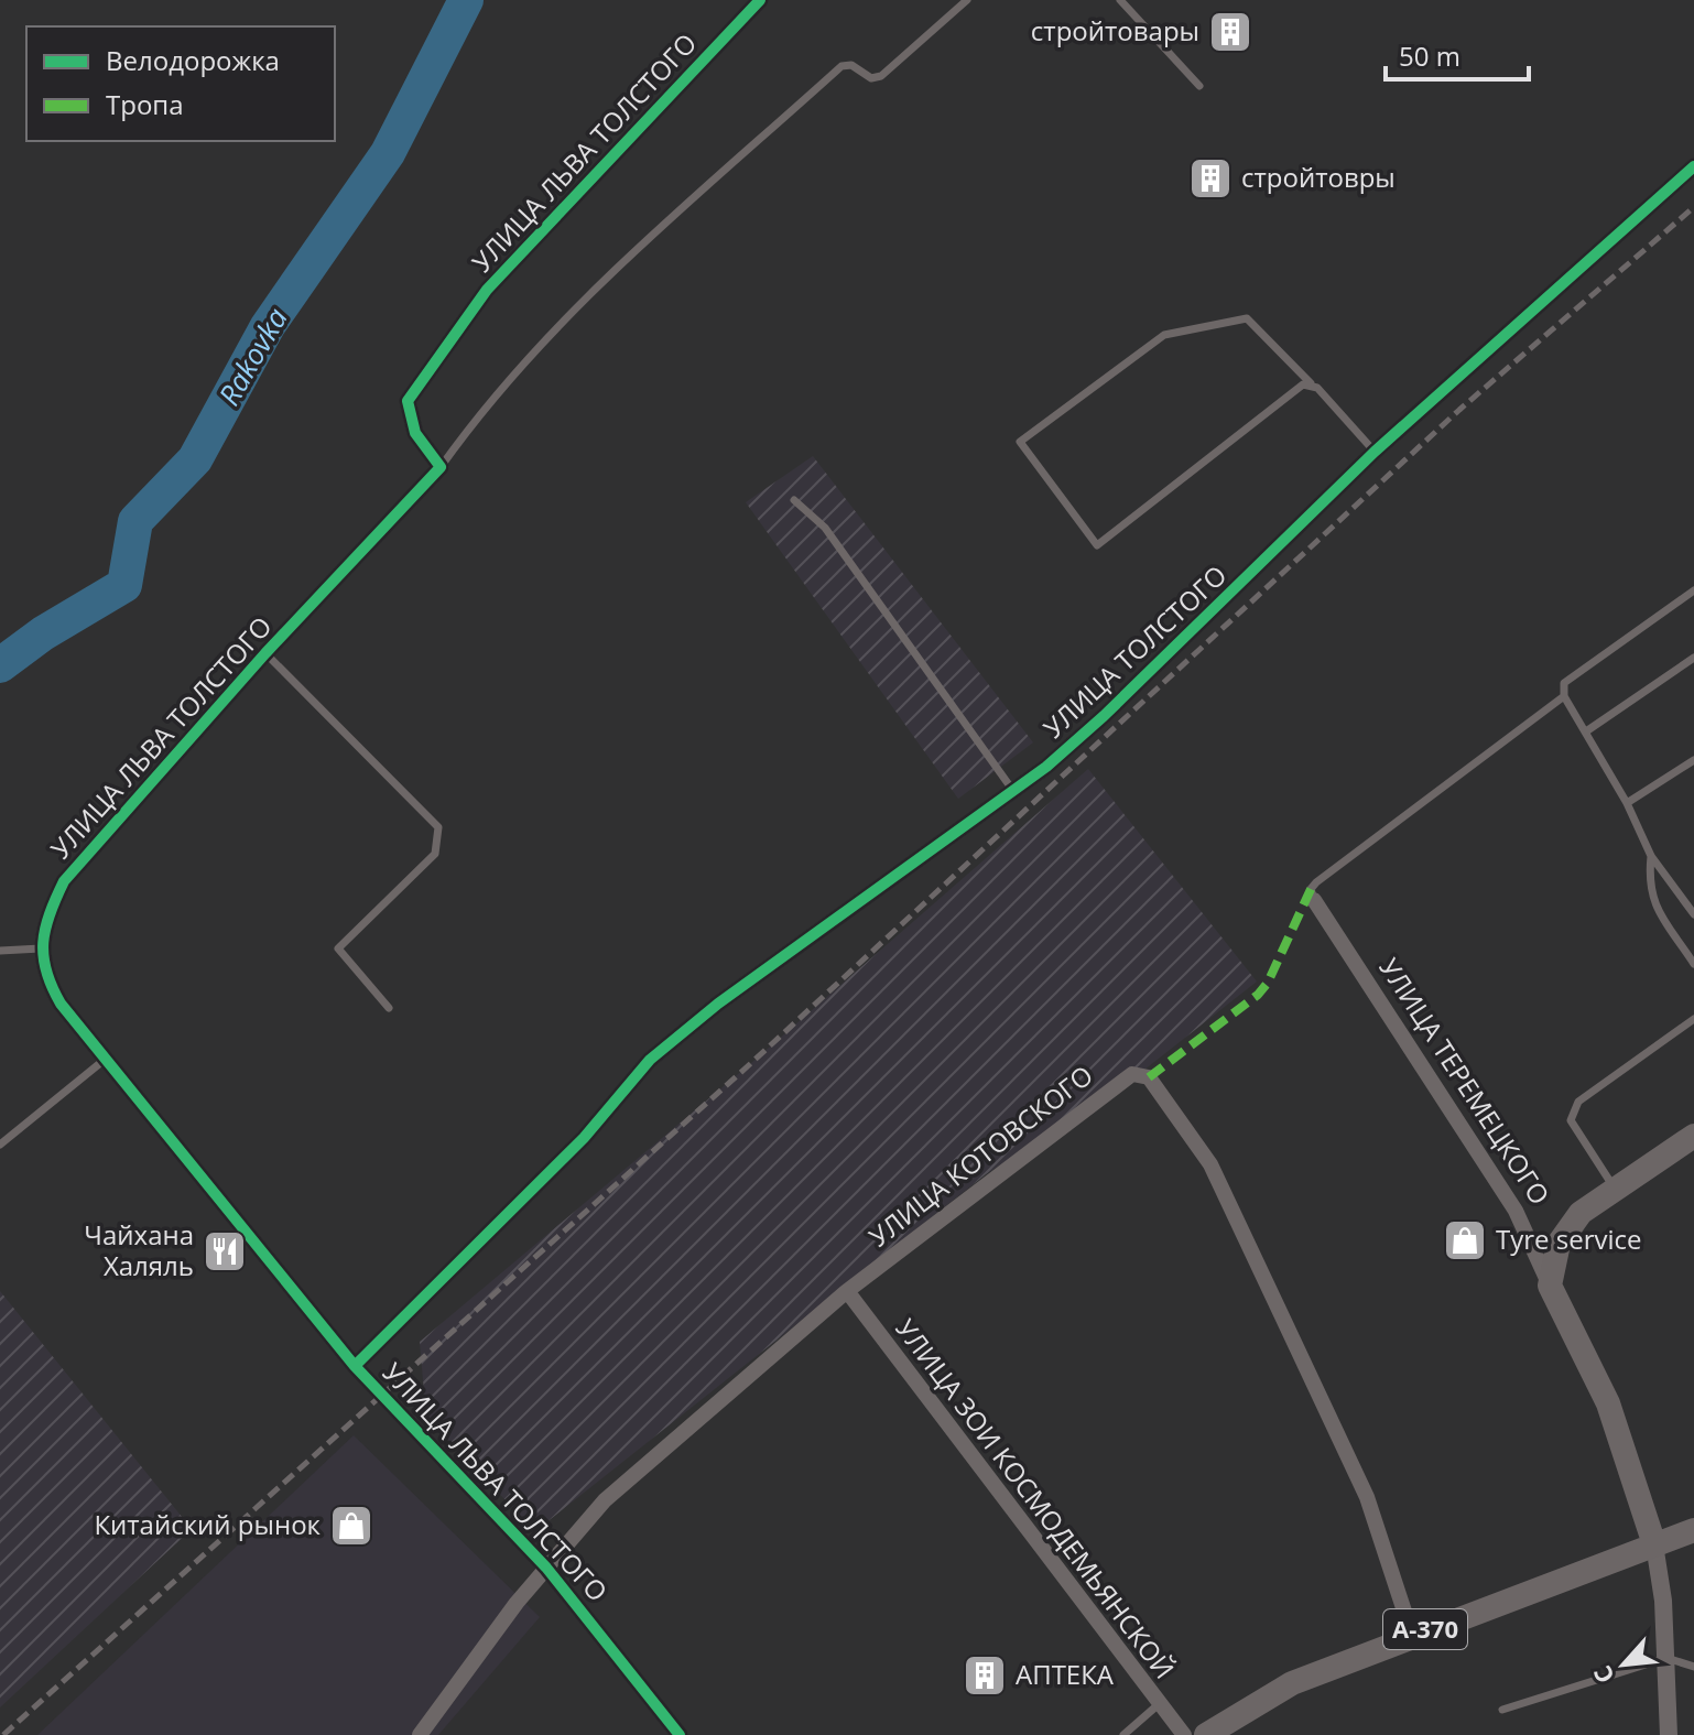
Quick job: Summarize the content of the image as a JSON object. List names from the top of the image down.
{
  "streets": {
    "highway": ["УЛИЦА ТЕРЕМЕЦКОГО", "А-370"],
    "street": [
      "УЛИЦА ЛЬВА ТОЛСТОГО",
      "УЛИЦА ТОЛСТОГО",
      "УЛИЦА КОТОВСКОГО",
      "УЛИЦА ЗОИ КОСМОДЕМЬЯНСКОЙ"
    ]
  },
  "crossings": [
    ["УЛИЦА ЛЬВА ТОЛСТОГО", "УЛИЦА ТОЛСТОГО"],
    ["УЛИЦА ЛЬВА ТОЛСТОГО", "УЛИЦА КОТОВСКОГО"],
    ["УЛИЦА ТЕРЕМЕЦКОГО", "А-370"],
    ["УЛИЦА КОТОВСКОГО", "УЛИЦА ЗОИ КОСМОДЕМЬЯНСКОЙ"],
    ["УЛИЦА КОТОВСКОГО", "А-370"]
  ],
  "water": ["Rakovka"],
  "places": {
    "building": ["стройтовары", "стройтовры", "АПТЕКА"],
    "shop": ["Tyre service", "Китайский рынок"],
    "restaurant": ["Чайхана Халяль"]
  },
  "legend": ["Велодорожка", "Тропа"],
  "scale_bar": "50 m",
  "north": "bottom left"
}
